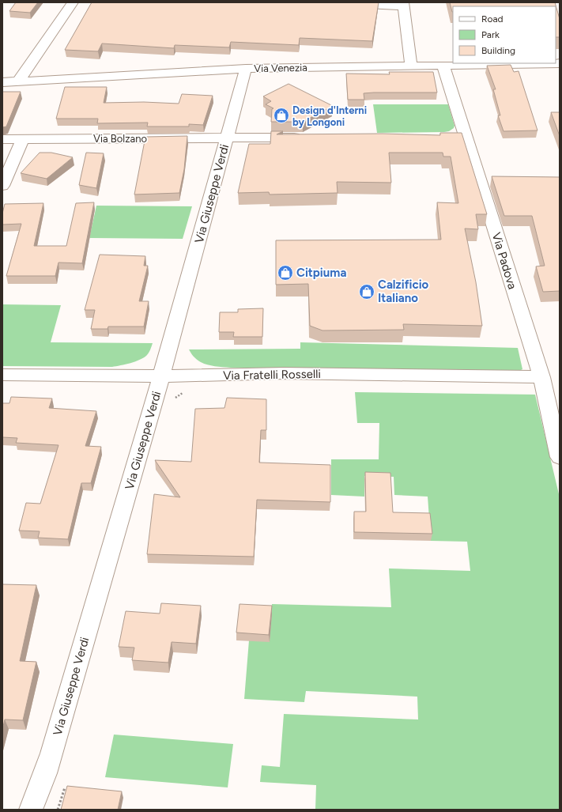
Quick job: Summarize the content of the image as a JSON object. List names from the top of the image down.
{
  "streets": {
    "street": [
      "Via Venezia",
      "Via Bolzano",
      "Via Giuseppe Verdi",
      "Via Padova",
      "Via Fratelli Rosselli"
    ]
  },
  "crossings": [
    ["Via Venezia", "Via Giuseppe Verdi"],
    ["Via Venezia", "Via Padova"],
    ["Via Bolzano", "Via Giuseppe Verdi"],
    ["Via Giuseppe Verdi", "Via Fratelli Rosselli"],
    ["Via Padova", "Via Fratelli Rosselli"]
  ],
  "places": {
    "shop": ["Design d'Interni by Longoni", "Citpiuma", "Calzificio Italiano"]
  },
  "legend": ["Road", "Park", "Building"]
}
